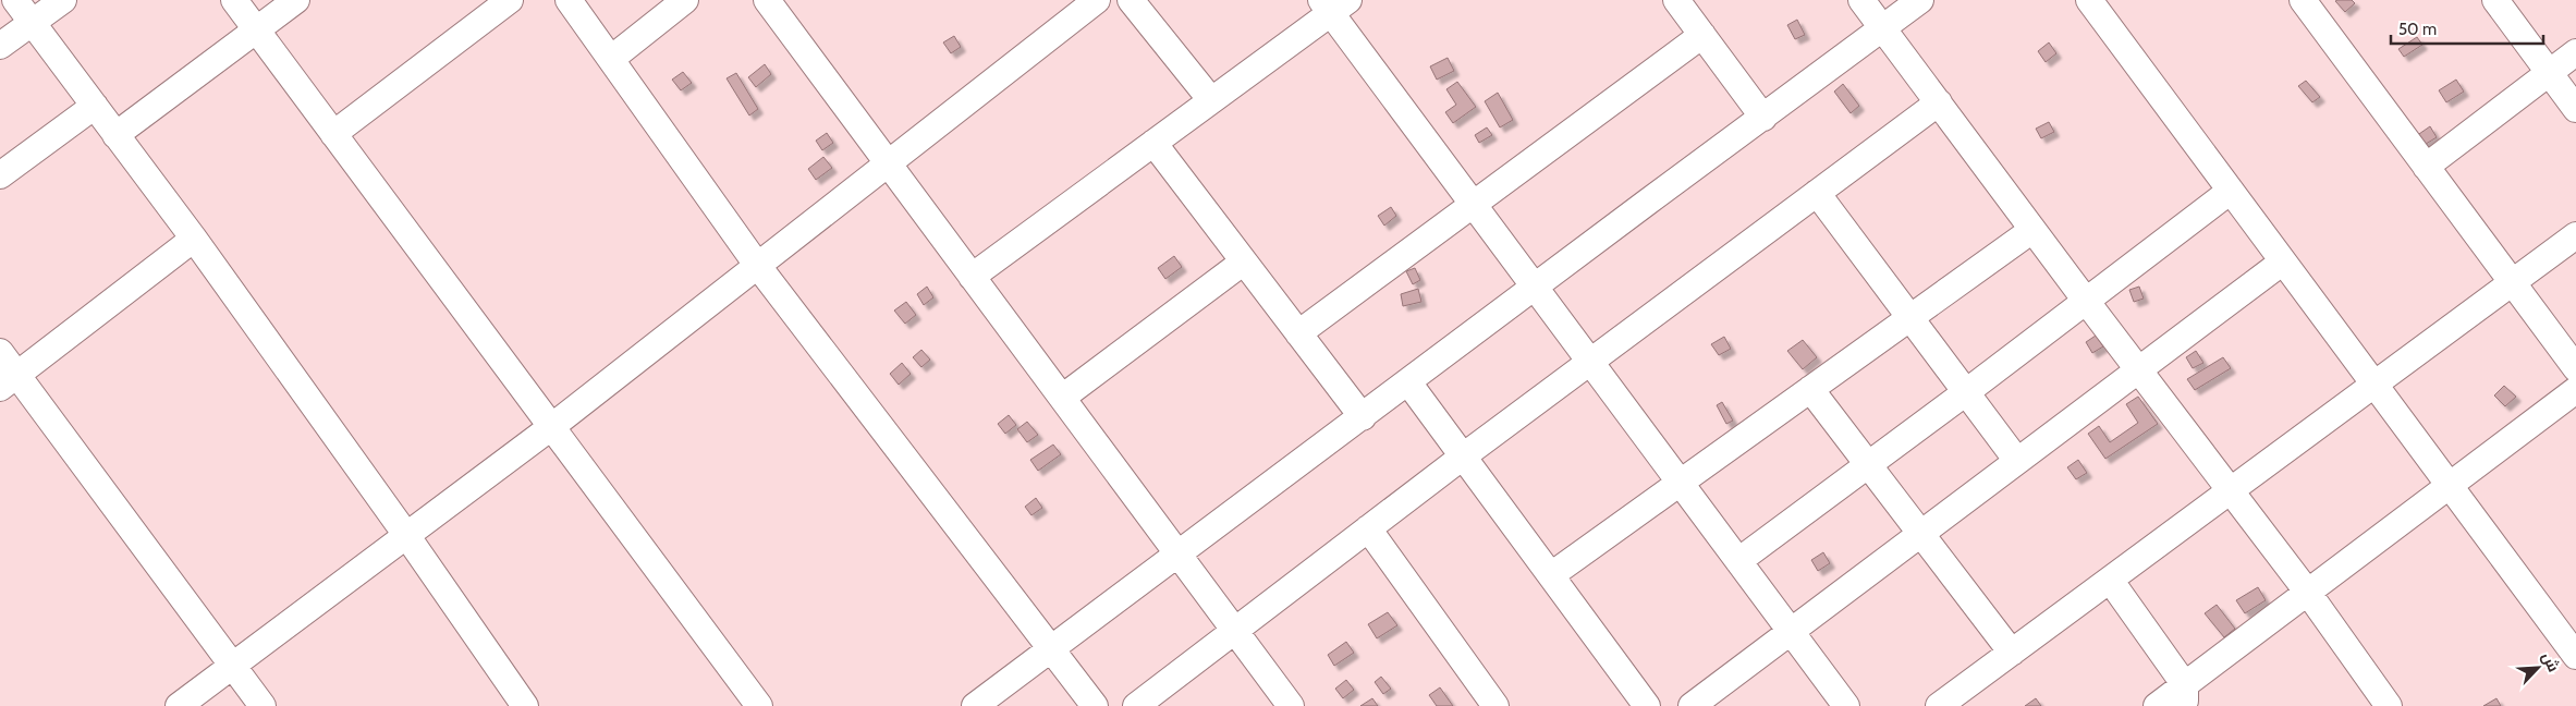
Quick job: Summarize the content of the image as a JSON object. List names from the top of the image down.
{
  "scale_bar": "50 m",
  "north": "top right"
}
